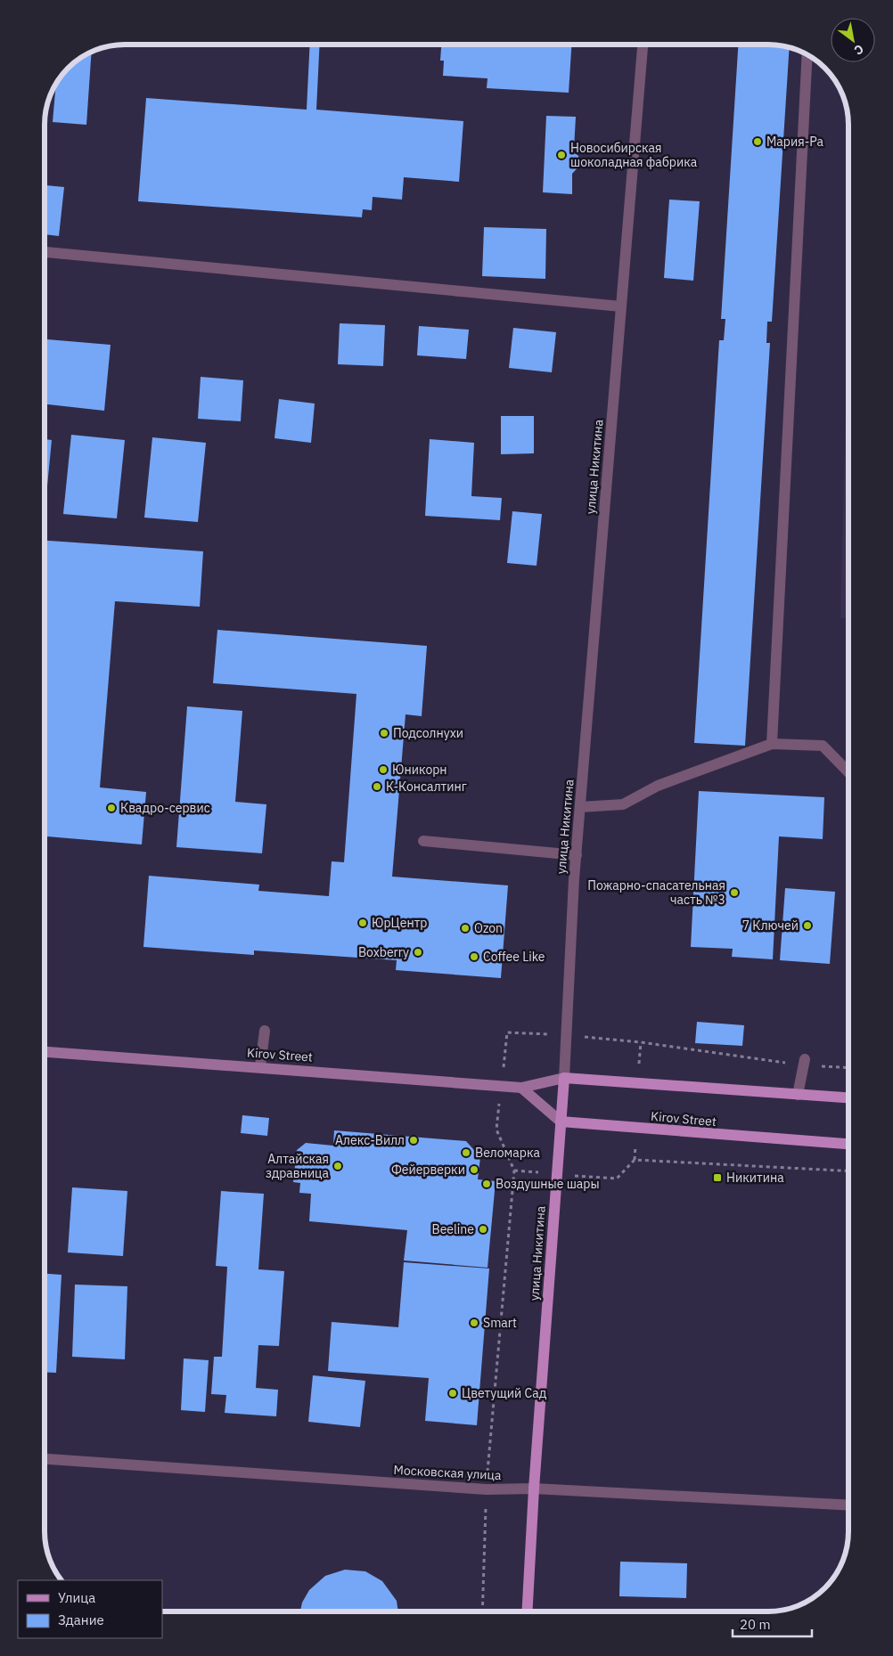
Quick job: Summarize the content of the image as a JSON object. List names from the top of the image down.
{
  "streets": {
    "main road": ["улица Никитина", "Kirov Street"],
    "street": ["Московская улица"]
  },
  "crossings": [
    ["улица Никитина", "Kirov Street"],
    ["улица Никитина", "Московская улица"]
  ],
  "places": {
    "other": [
      "Мария-Ра",
      "Новосибирская шоколадная фабрика",
      "Подсолнухи",
      "Юникорн",
      "К-Консалтинг",
      "Квадро-сервис",
      "Пожарно-спасательная часть №3",
      "ЮрЦентр",
      "7 Ключей",
      "Ozon",
      "Boxberry",
      "Coffee Like",
      "Алекс-Вилл",
      "Веломарка",
      "Алтайская здравница",
      "Фейерверки",
      "Воздушные шары",
      "Beeline",
      "Smart",
      "Цветущий Сад"
    ],
    "transit": ["Никитина"]
  },
  "legend": ["Улица", "Здание"],
  "scale_bar": "20 m",
  "north": "bottom right"
}
